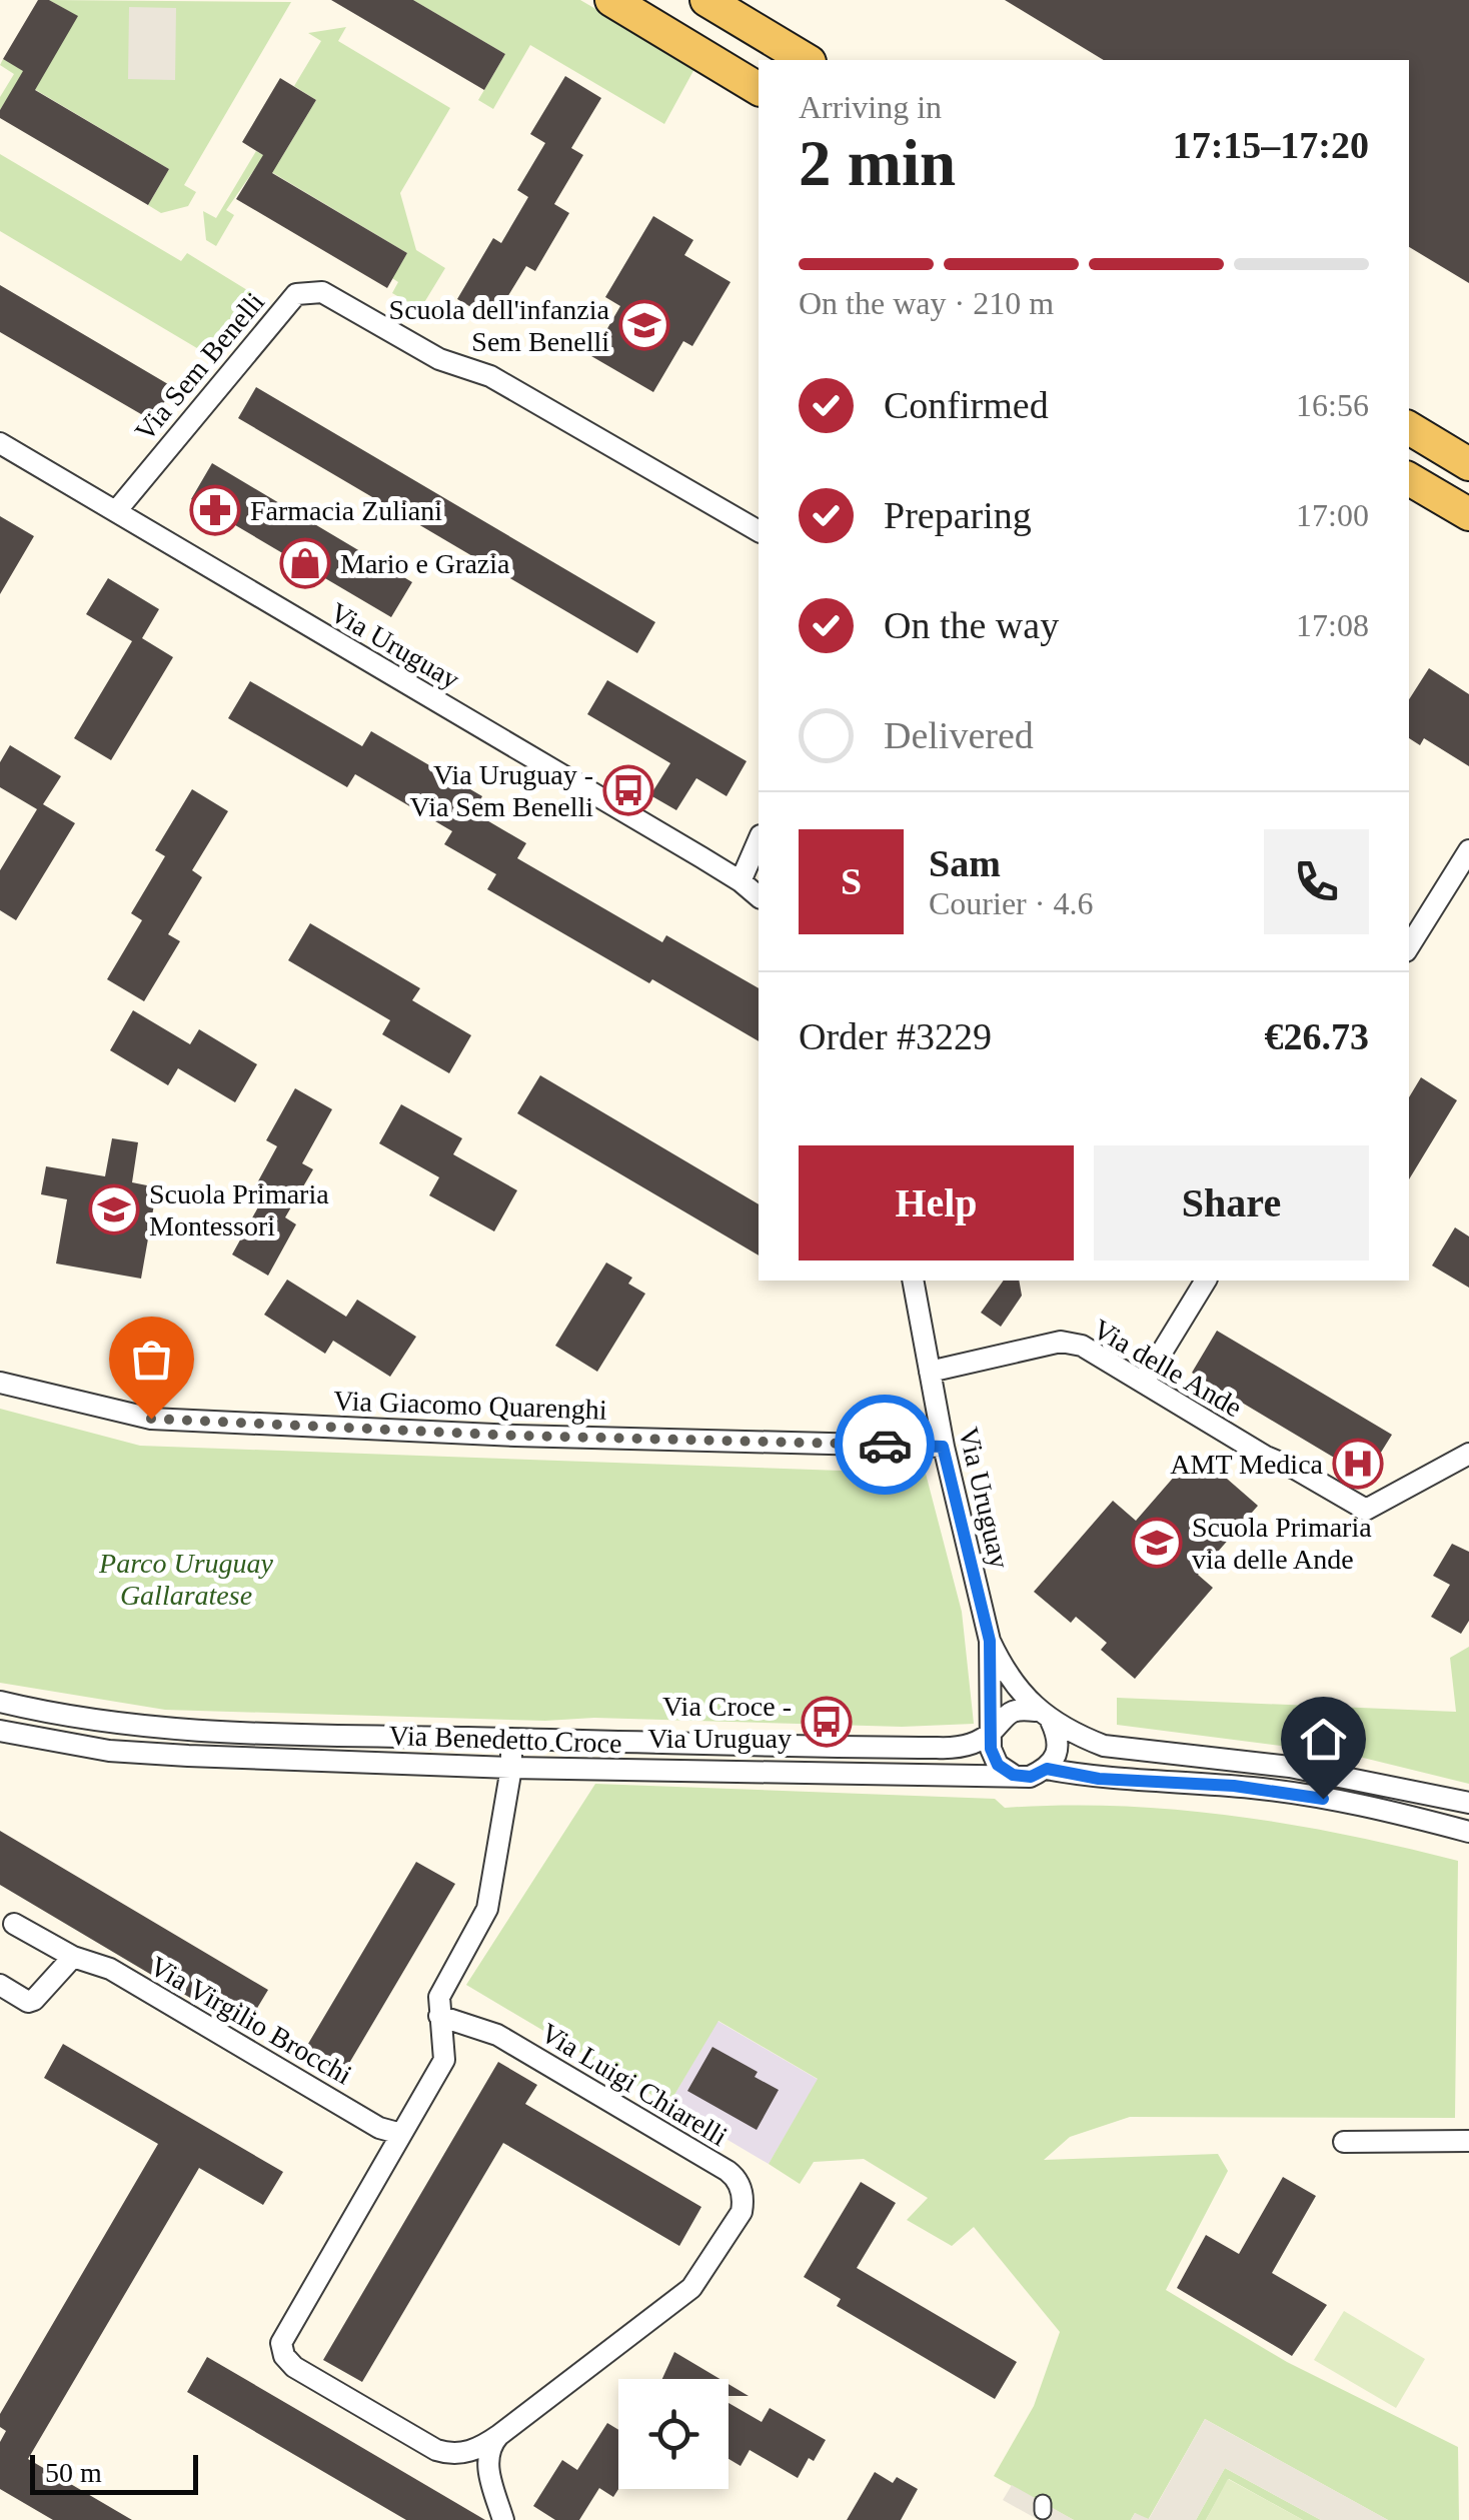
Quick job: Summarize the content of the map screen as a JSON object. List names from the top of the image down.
{
  "streets": {
    "street": [
      "Via Sem Benelli",
      "Via Uruguay",
      "Via delle Ande",
      "Via Giacomo Quarenghi",
      "Via Benedetto Croce",
      "Via Virgilio Brocchi",
      "Via Luigi Chiarelli"
    ]
  },
  "crossings": [
    ["Via Sem Benelli", "Via Uruguay"],
    ["Via Uruguay", "Via delle Ande"],
    ["Via Uruguay", "Via Giacomo Quarenghi"],
    ["Via Uruguay", "Via Benedetto Croce"],
    ["Via Benedetto Croce", "Via Luigi Chiarelli"],
    ["Via Virgilio Brocchi", "Via Luigi Chiarelli"]
  ],
  "parks": ["Parco Uruguay Gallaratese"],
  "places": {
    "school or university": ["Scuola dell'infanzia Sem Benelli", "Scuola Primaria Montessori", "Scuola Primaria via delle Ande"],
    "pharmacy": ["Farmacia Zuliani"],
    "shop": ["Mario e Grazia"],
    "bus stop": ["Via Uruguay - Via Sem Benelli", "Via Croce - Via Uruguay"],
    "hospital": ["AMT Medica"]
  },
  "scale_bar": "50 m",
  "page": {
    "heading": ["2 min", "Arriving in", "17:15–17:20"],
    "panel": [
      "Sam",
      "Courier · 4.6",
      "Order #3229",
      "€26.73"
    ],
    "bar": "On the way · 210 m",
    "list": [
      ["Confirmed", "16:56"],
      ["Preparing", "17:00"],
      ["On the way", "17:08"],
      "Delivered"
    ],
    "round": "S",
    "buttons": ["Help", "Share"],
    "scale": "50 m"
  }
}
